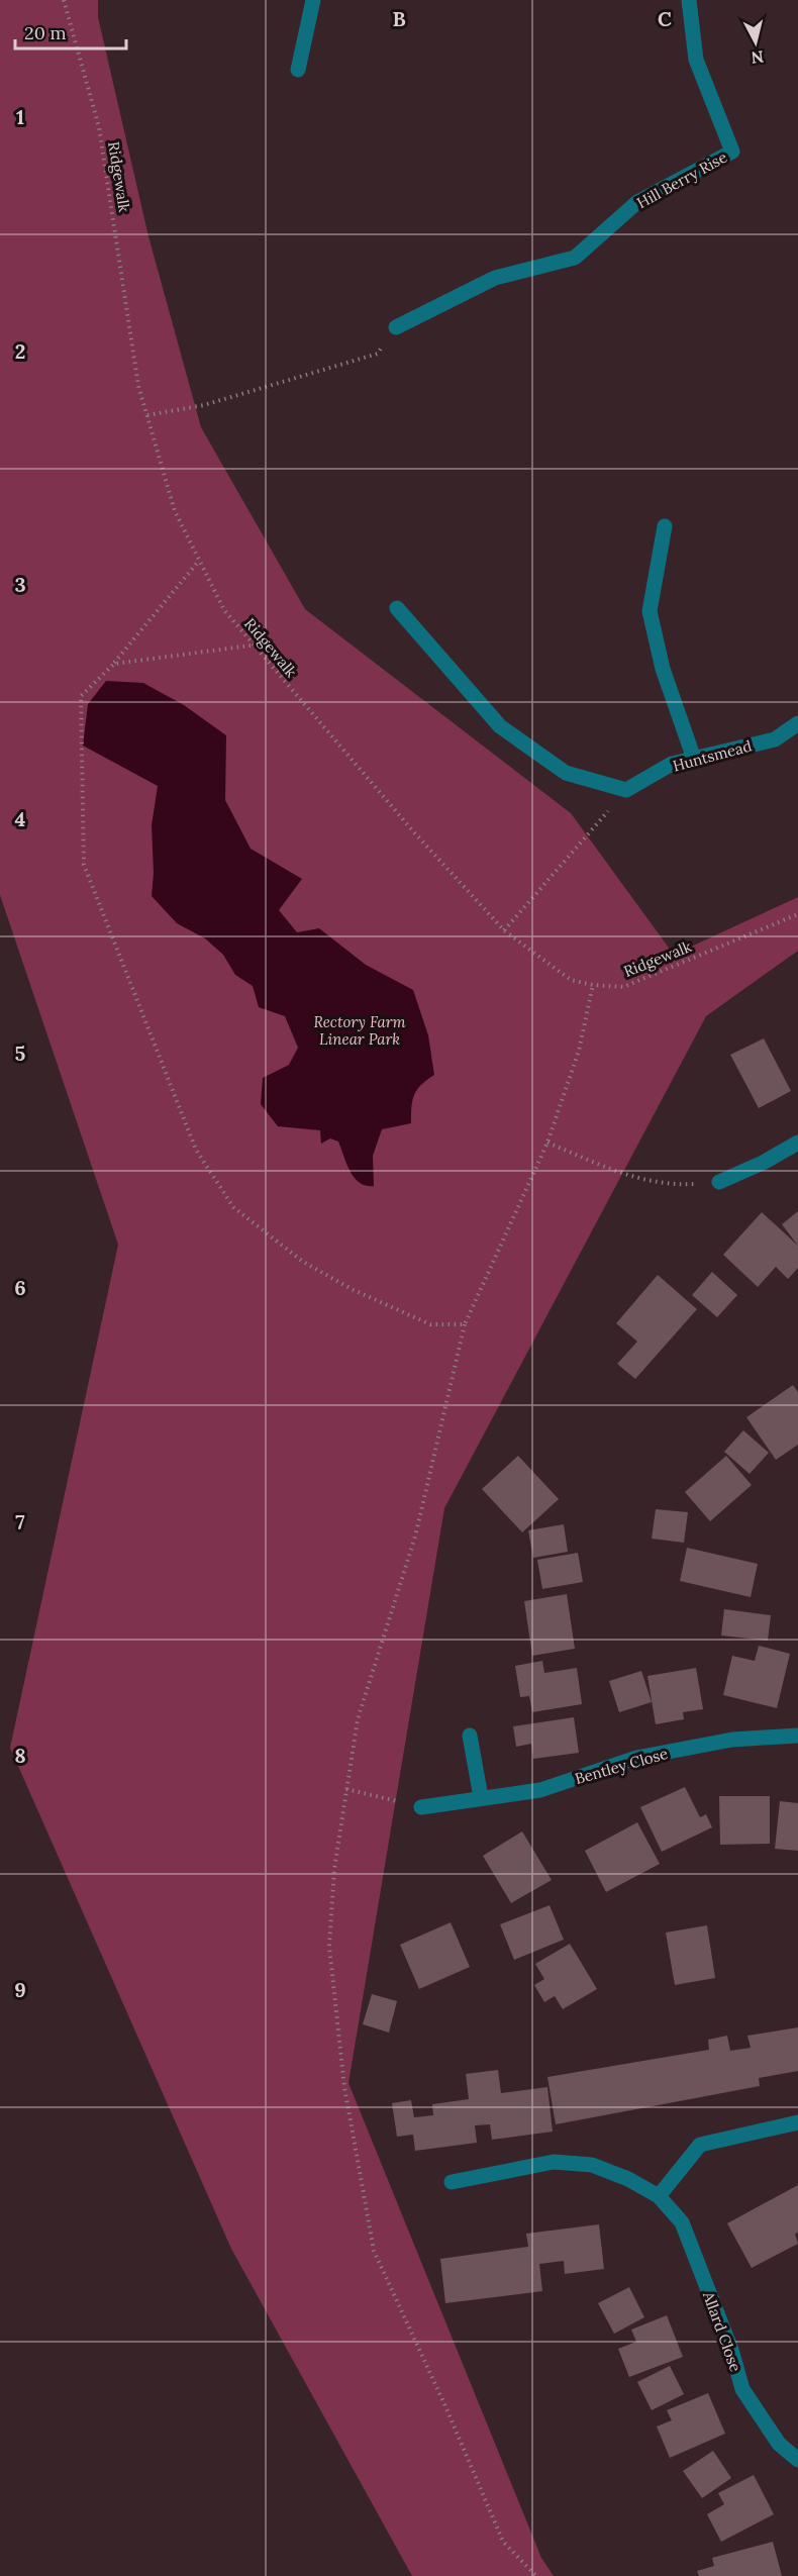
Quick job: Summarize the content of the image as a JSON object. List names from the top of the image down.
{
  "streets": {
    "street": [
      "Hill Berry Rise",
      "Huntsmead",
      "Bentley Close",
      "Allard Close"
    ],
    "path": ["Ridgewalk"]
  },
  "parks": ["Rectory Farm Linear Park"],
  "scale_bar": "20 m",
  "north": "bottom",
  "grid": {
    "columns": ["B", "C"],
    "rows": [
      "1",
      "2",
      "3",
      "4",
      "5",
      "6",
      "7",
      "8",
      "9"
    ]
  }
}
